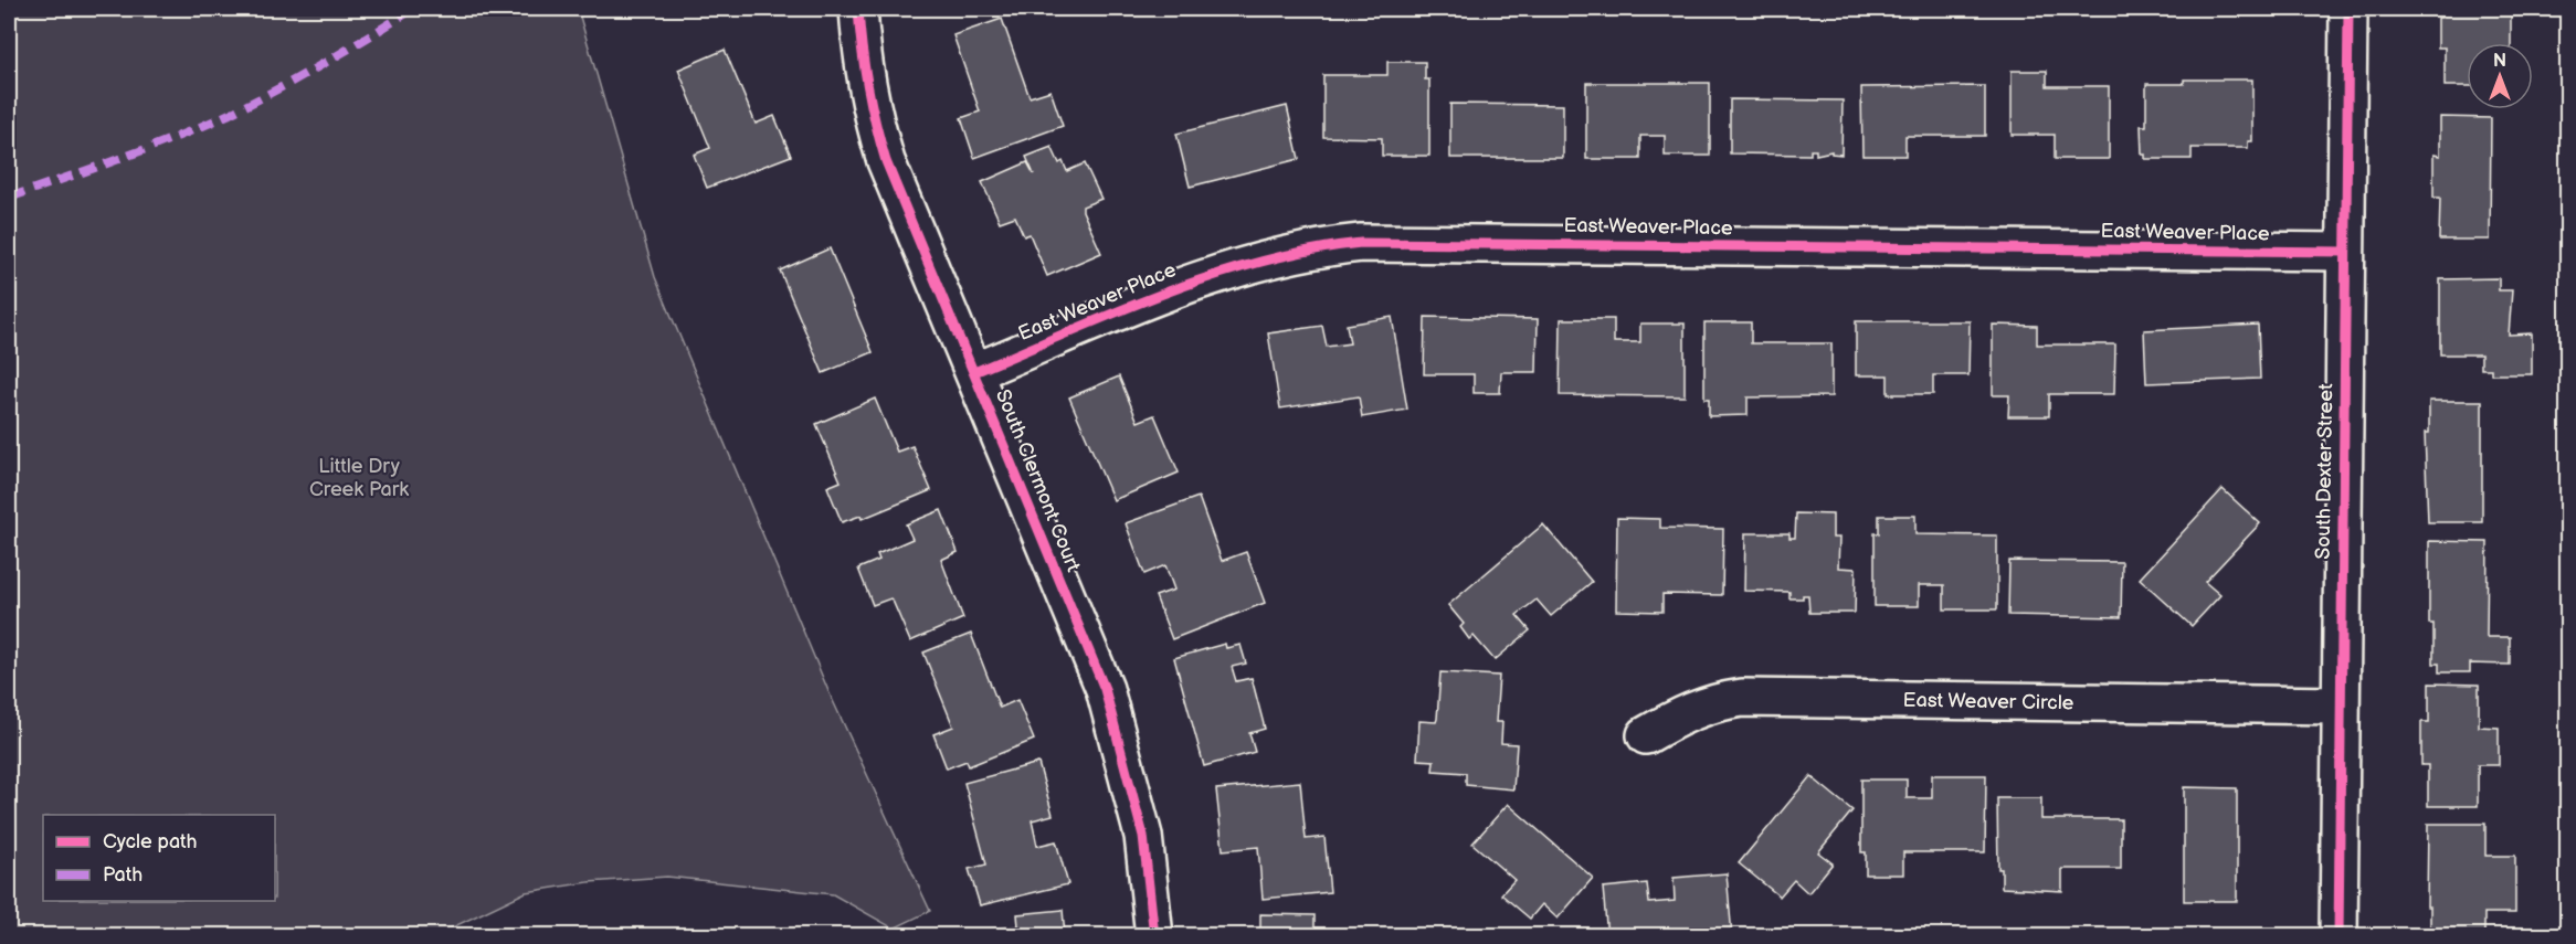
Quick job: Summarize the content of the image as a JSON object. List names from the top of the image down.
{
  "streets": {
    "street": [
      "East Weaver Place",
      "South Dexter Street",
      "South Clermont Court",
      "East Weaver Circle"
    ]
  },
  "crossings": [
    ["East Weaver Place", "South Dexter Street"],
    ["East Weaver Place", "South Clermont Court"],
    ["South Dexter Street", "East Weaver Circle"]
  ],
  "parks": ["Little Dry Creek Park"],
  "legend": ["Cycle path", "Path"],
  "north": "top"
}
